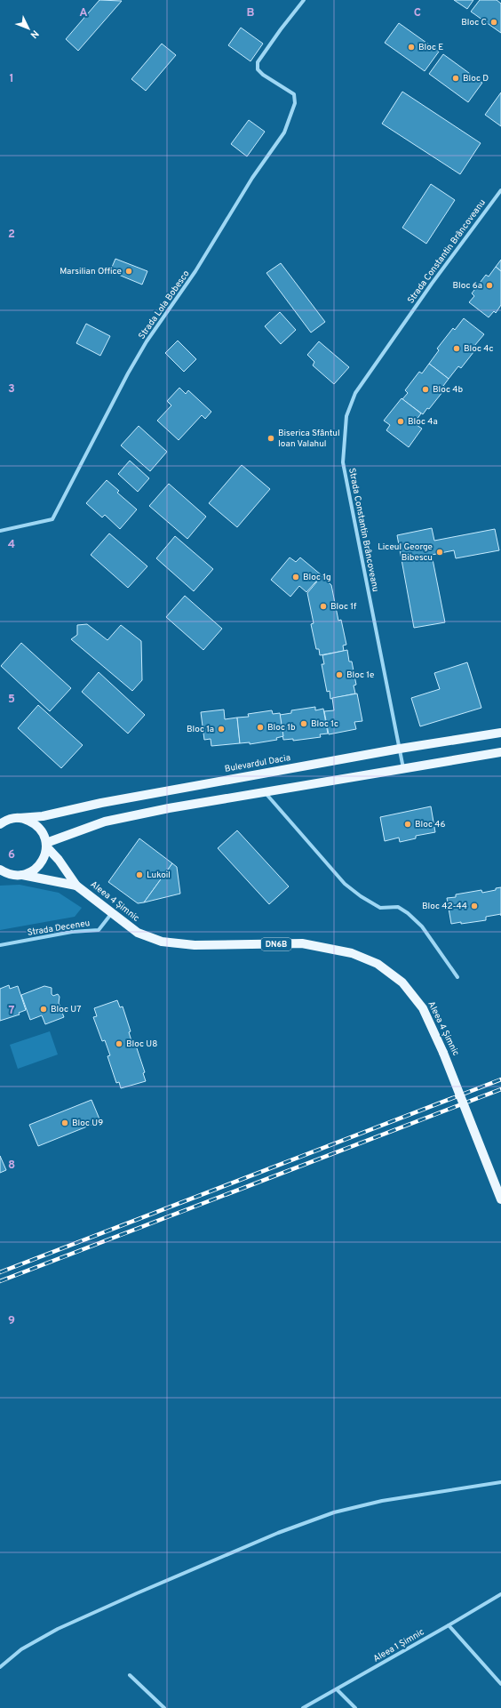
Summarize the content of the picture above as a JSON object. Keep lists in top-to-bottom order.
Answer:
{
  "streets": {
    "main road": ["Bulevardul Dacia", "Aleea 4 Șimnic", "DN6B"],
    "street": [
      "Strada Constantin Brâncoveanu",
      "Strada Lola Bobesco",
      "Strada Deceneu",
      "Aleea 1 Șimnic"
    ]
  },
  "crossings": [
    ["Strada Constantin Brâncoveanu", "Bulevardul Dacia"],
    ["Aleea 4 Șimnic", "Strada Deceneu"]
  ],
  "places": [
    "Bloc C",
    "Bloc E",
    "Bloc D",
    "Marsilian Office",
    "Bloc 6a",
    "Bloc 4c",
    "Bloc 4b",
    "Bloc 4a",
    "Biserica Sfântul Ioan Valahul",
    "Liceul George Bibescu",
    "Bloc 1g",
    "Bloc 1f",
    "Bloc 1e",
    "Bloc 1c",
    "Bloc 1b",
    "Bloc 1a",
    "Bloc 46",
    "Lukoil",
    "Bloc 42-44",
    "Bloc U7",
    "Bloc U8",
    "Bloc U9"
  ],
  "north": "bottom right",
  "grid": {
    "columns": ["A", "B", "C"],
    "rows": [
      "1",
      "2",
      "3",
      "4",
      "5",
      "6",
      "7",
      "8",
      "9"
    ]
  }
}
